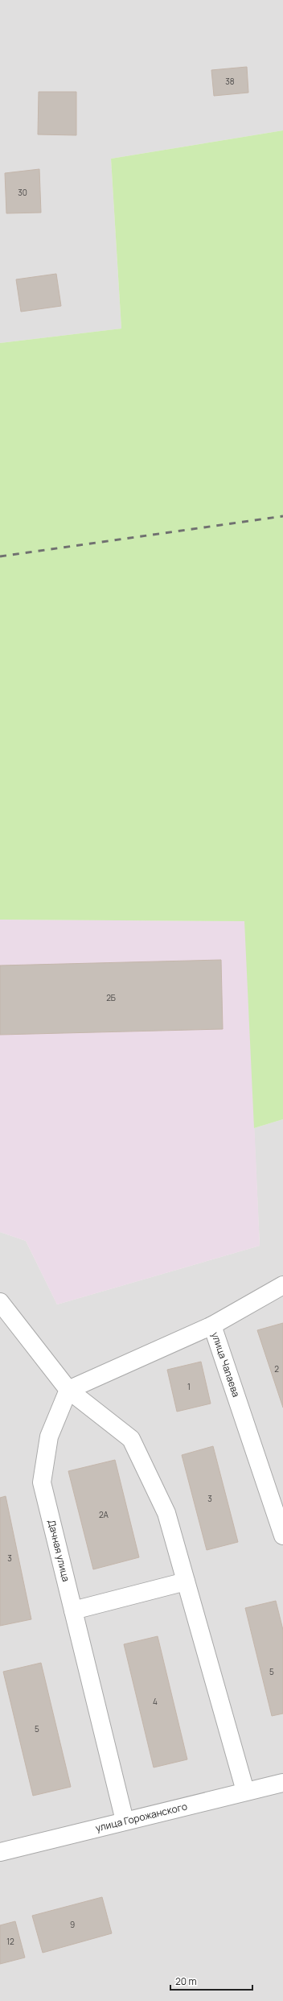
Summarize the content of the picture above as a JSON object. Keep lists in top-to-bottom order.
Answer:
{
  "streets": {
    "street": ["улица Чапаева", "Дачная улица", "улица Горожанского"]
  },
  "crossings": [
    ["улица Чапаева", "Дачная улица"],
    ["Дачная улица", "улица Горожанского"]
  ],
  "house_numbers": [
    "38",
    "30",
    "2Б",
    "2",
    "1",
    "3",
    "2А",
    "3",
    "5",
    "4",
    "5",
    "9",
    "12"
  ],
  "scale_bar": "20 m"
}
